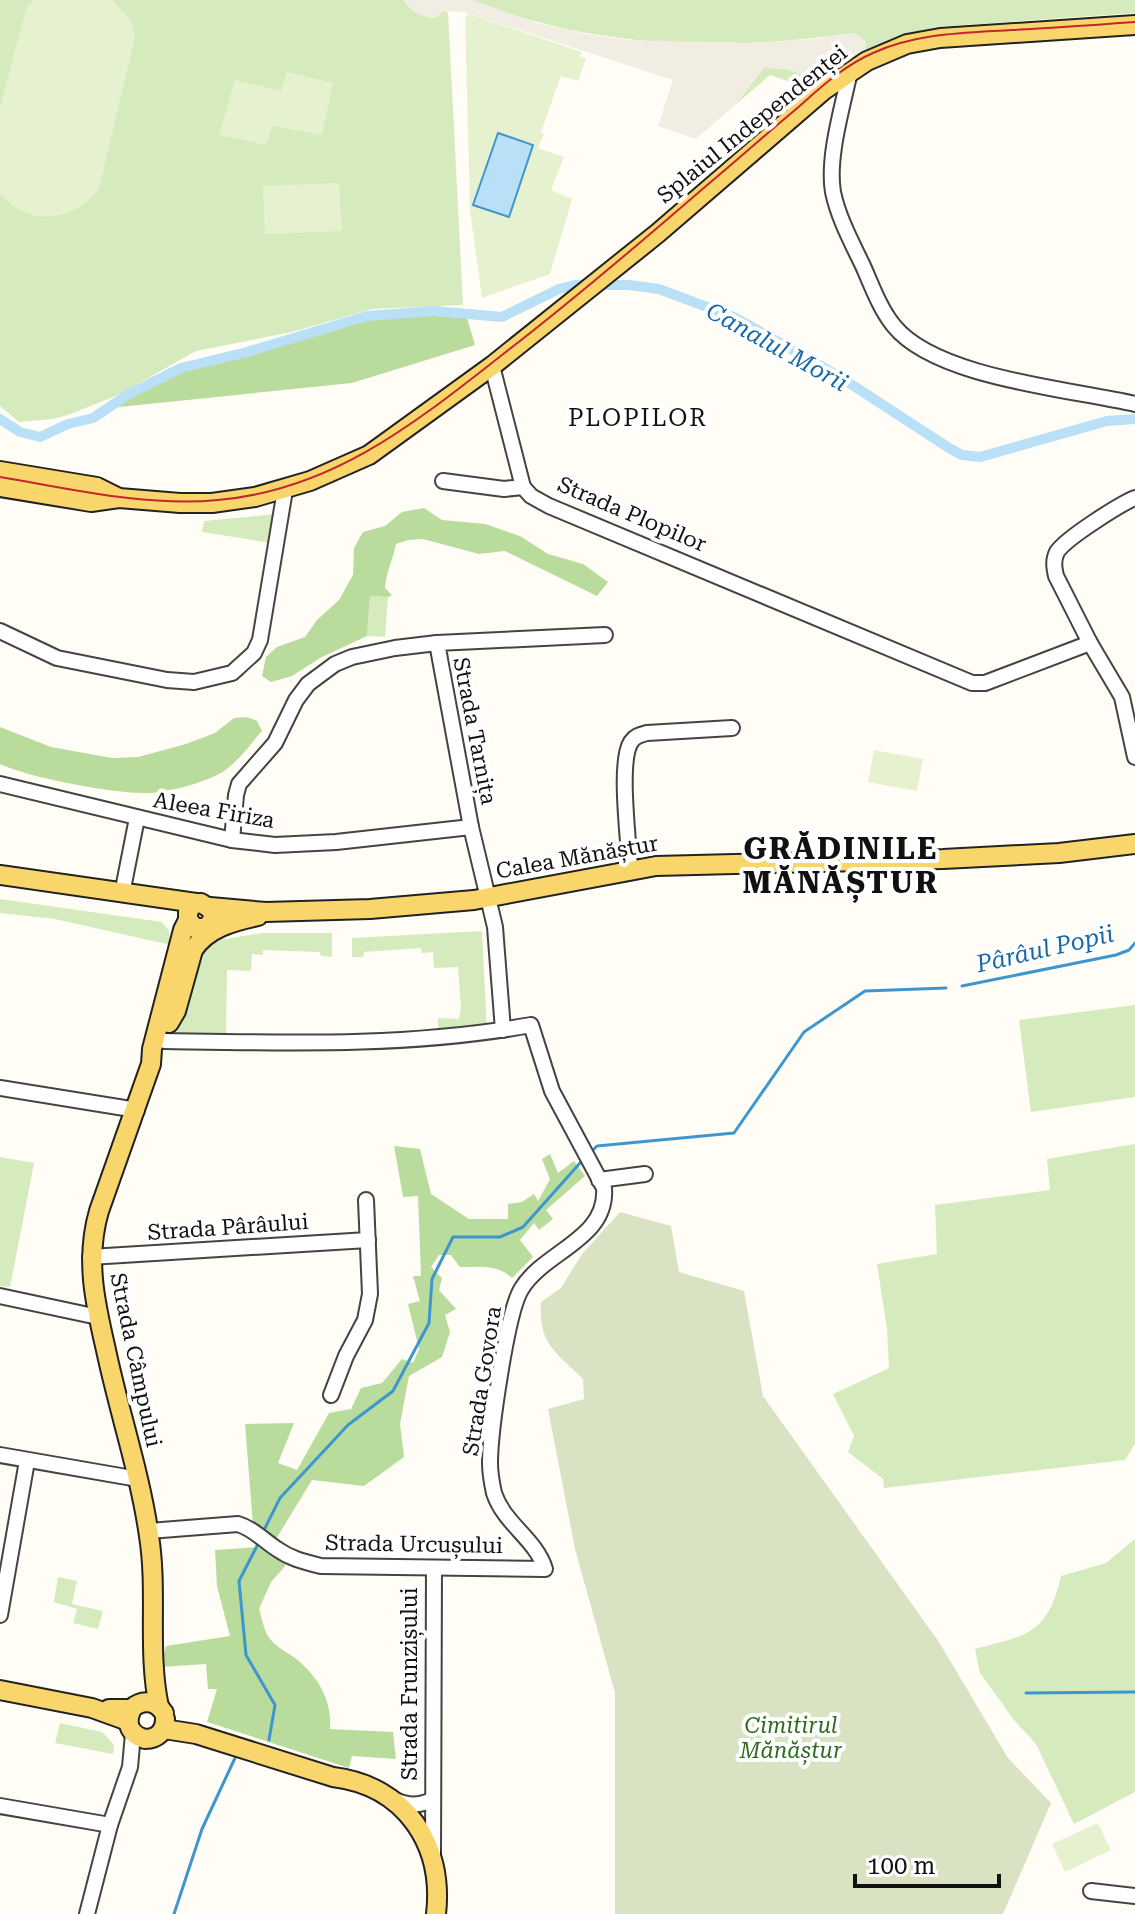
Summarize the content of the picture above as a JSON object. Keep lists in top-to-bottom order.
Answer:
{
  "streets": {
    "main road": [
      "Splaiul Independenței",
      "Calea Mănăștur",
      "Strada Câmpului",
      "Strada Frunzișului"
    ],
    "street": [
      "Strada Plopilor",
      "Strada Tarnița",
      "Aleea Firiza",
      "Strada Pârâului",
      "Strada Govora",
      "Strada Urcușului"
    ]
  },
  "crossings": [
    ["Splaiul Independenței", "Strada Plopilor"],
    ["Strada Tarnița", "Aleea Firiza"],
    ["Strada Tarnița", "Calea Mănăștur"],
    ["Calea Mănăștur", "Strada Câmpului"],
    ["Strada Pârâului", "Strada Câmpului"],
    ["Strada Câmpului", "Strada Govora"],
    ["Strada Câmpului", "Strada Urcușului"],
    ["Strada Câmpului", "Strada Frunzișului"],
    ["Strada Govora", "Strada Urcușului"],
    ["Strada Urcușului", "Strada Frunzișului"]
  ],
  "districts": ["PLOPILOR", "GRĂDINILE MĂNĂȘTUR"],
  "water": ["Canalul Morii", "Pârâul Popii"],
  "parks": ["Cimitirul Mănăștur"],
  "scale_bar": "100 m"
}
